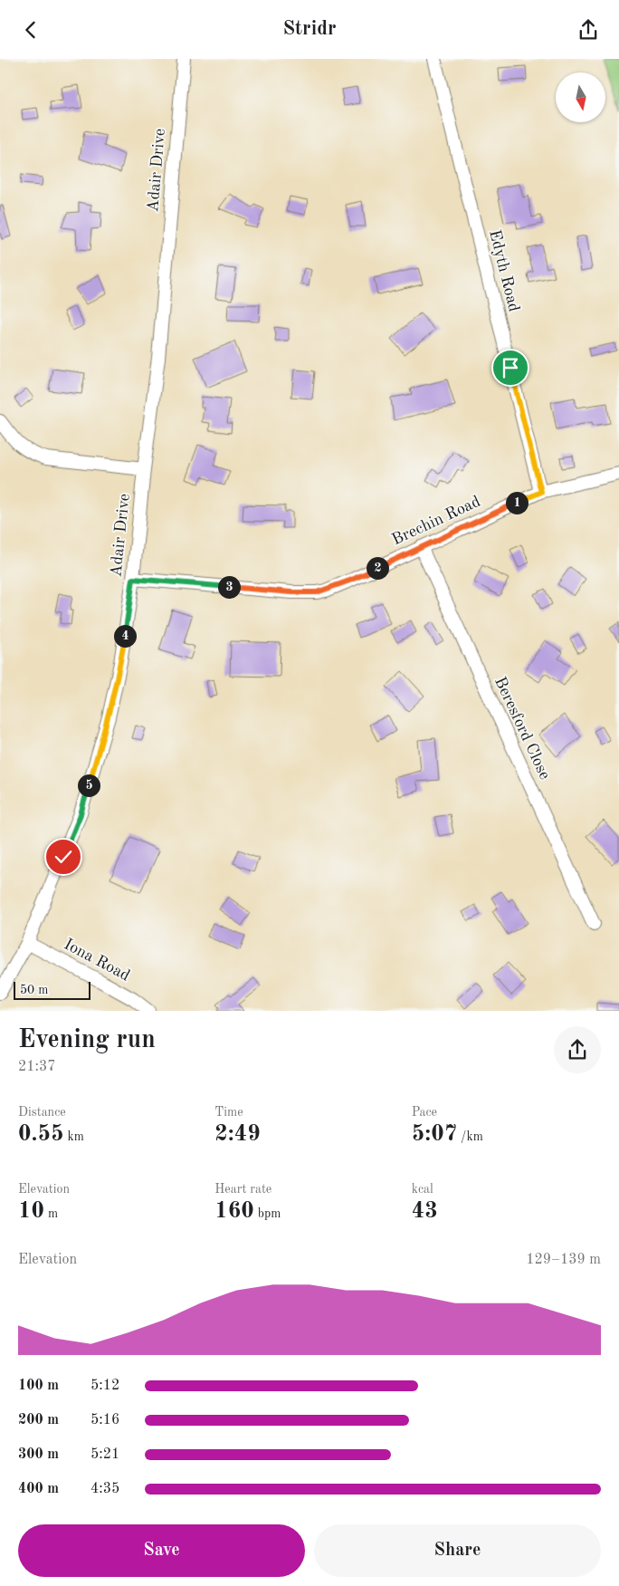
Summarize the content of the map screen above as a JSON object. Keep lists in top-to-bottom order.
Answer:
{
  "streets": {
    "street": [
      "Adair Drive",
      "Edyth Road",
      "Brechin Road",
      "Beresford Close",
      "Iona Road"
    ]
  },
  "crossings": [
    ["Adair Drive", "Brechin Road"],
    ["Adair Drive", "Iona Road"],
    ["Edyth Road", "Brechin Road"],
    ["Brechin Road", "Beresford Close"]
  ],
  "scale_bar": "50 m",
  "north": "bottom",
  "page": {
    "header": "Stridr",
    "pins": [
      "1",
      "2",
      "3",
      "4",
      "5"
    ],
    "scale": "50 m",
    "heading": ["Evening run", "21:37"],
    "stats": [
      ["Distance", "0.55 km"],
      ["Time", "2:49"],
      ["Pace", "5:07 /km"],
      ["Elevation", "10 m"],
      ["Heart rate", "160 bpm"],
      ["kcal", "43"]
    ],
    "chart": ["Elevation", "129–139 m"],
    "list": [
      {
        "name": "100 m",
        "note": "5:12"
      },
      {
        "name": "200 m",
        "note": "5:16"
      },
      {
        "name": "300 m",
        "note": "5:21"
      },
      {
        "name": "400 m",
        "note": "4:35"
      }
    ],
    "buttons": ["Save", "Share"]
  }
}
